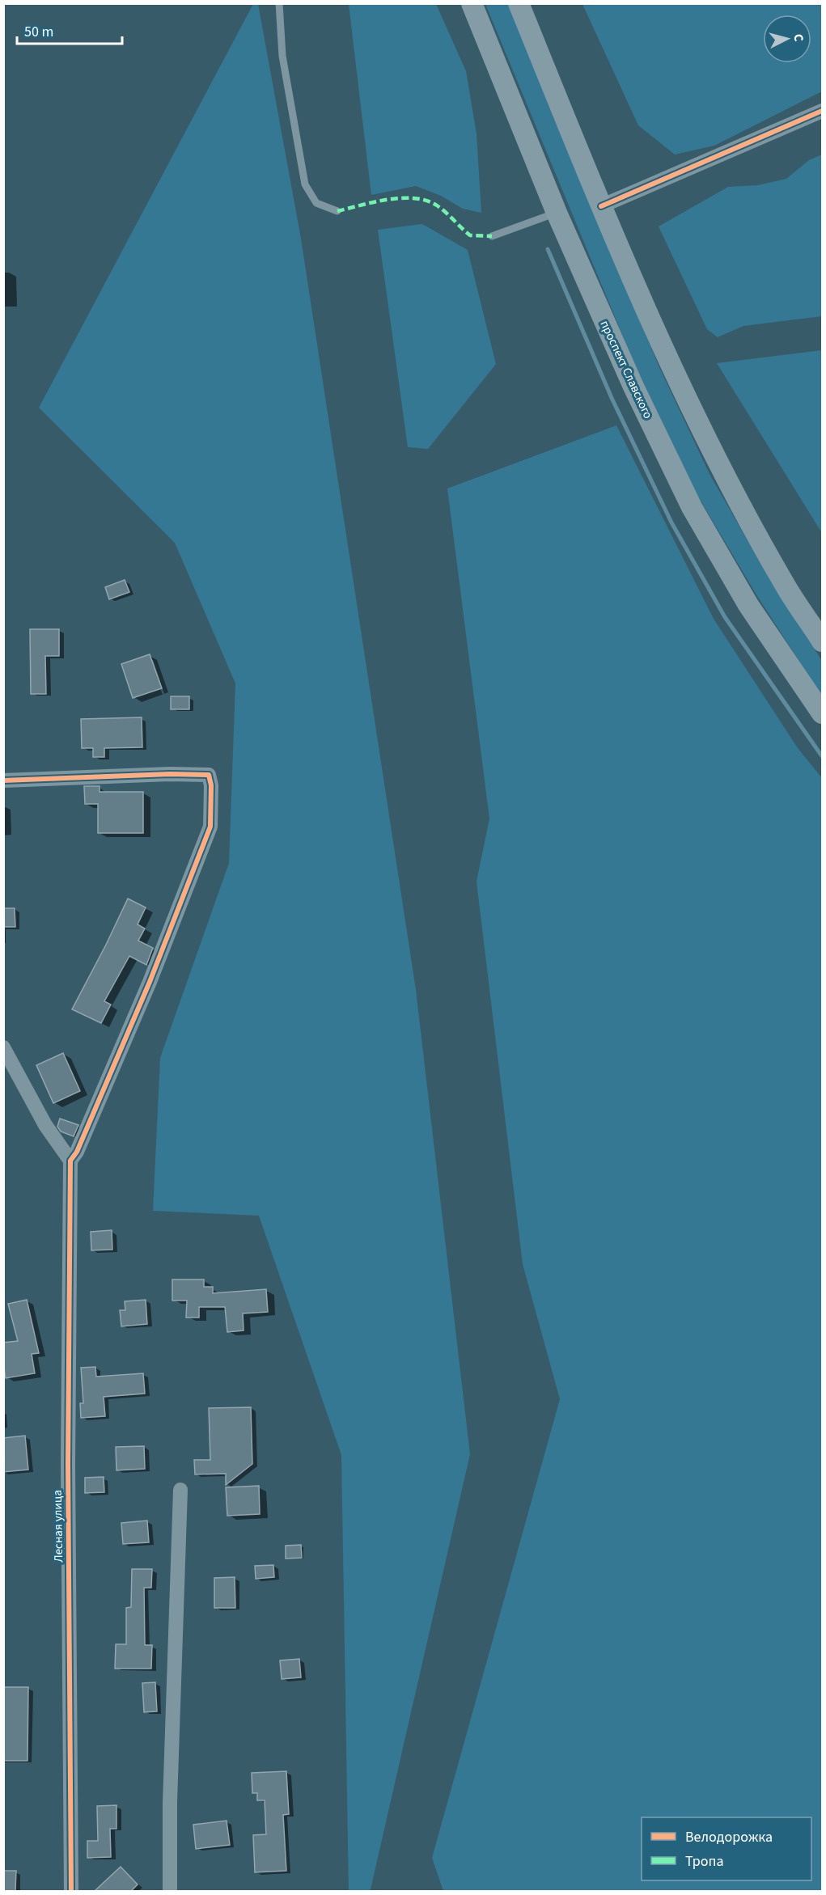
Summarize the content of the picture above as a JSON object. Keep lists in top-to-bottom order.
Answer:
{
  "streets": {
    "main road": ["проспект Славского"],
    "street": ["Лесная улица"]
  },
  "legend": ["Велодорожка", "Тропа"],
  "scale_bar": "50 m",
  "north": "right"
}
